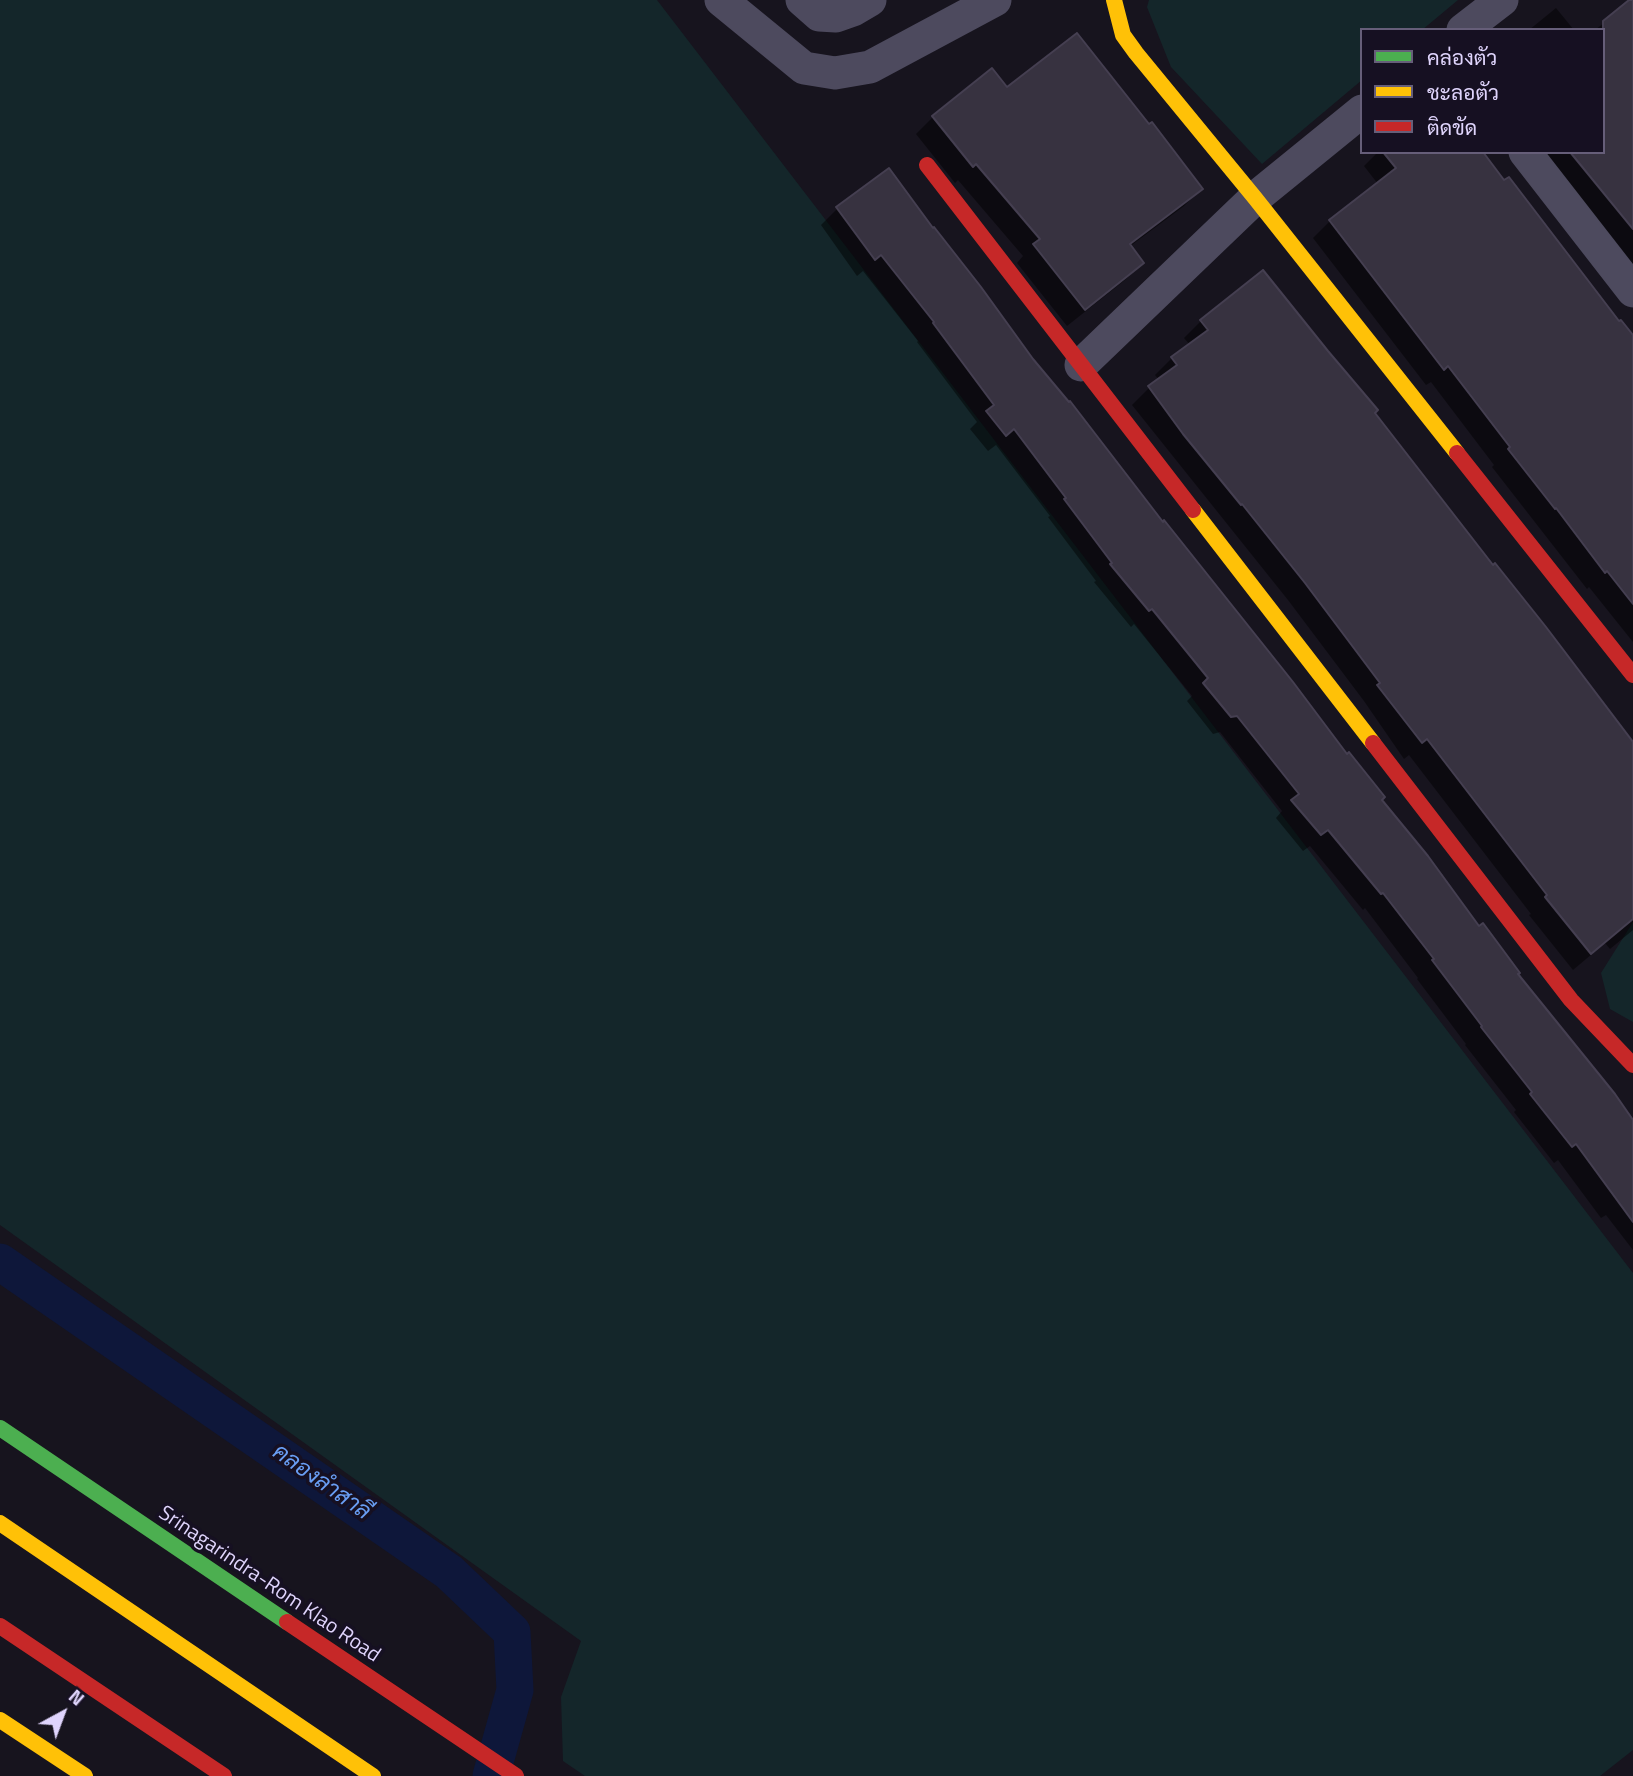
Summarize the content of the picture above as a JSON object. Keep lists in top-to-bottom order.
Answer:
{
  "streets": {
    "street": ["Srinagarindra-Rom Klao Road"]
  },
  "water": ["คลองลำสาลี"],
  "legend": ["คล่องตัว", "ชะลอตัว", "ติดขัด"],
  "north": "top right"
}
